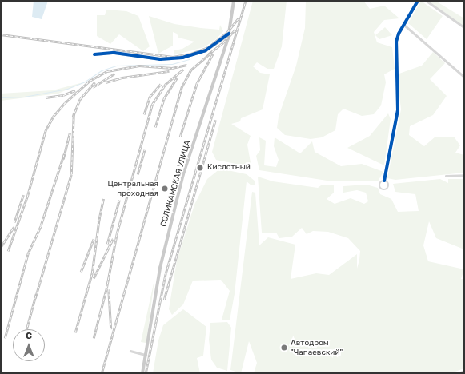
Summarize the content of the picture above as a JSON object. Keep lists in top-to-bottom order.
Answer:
{
  "streets": {
    "main road": ["СОЛИКАМСКАЯ УЛИЦА"]
  },
  "places": ["Кислотный", "Центральная проходная", "Автодром \"Чапаевский\""],
  "north": "top"
}
